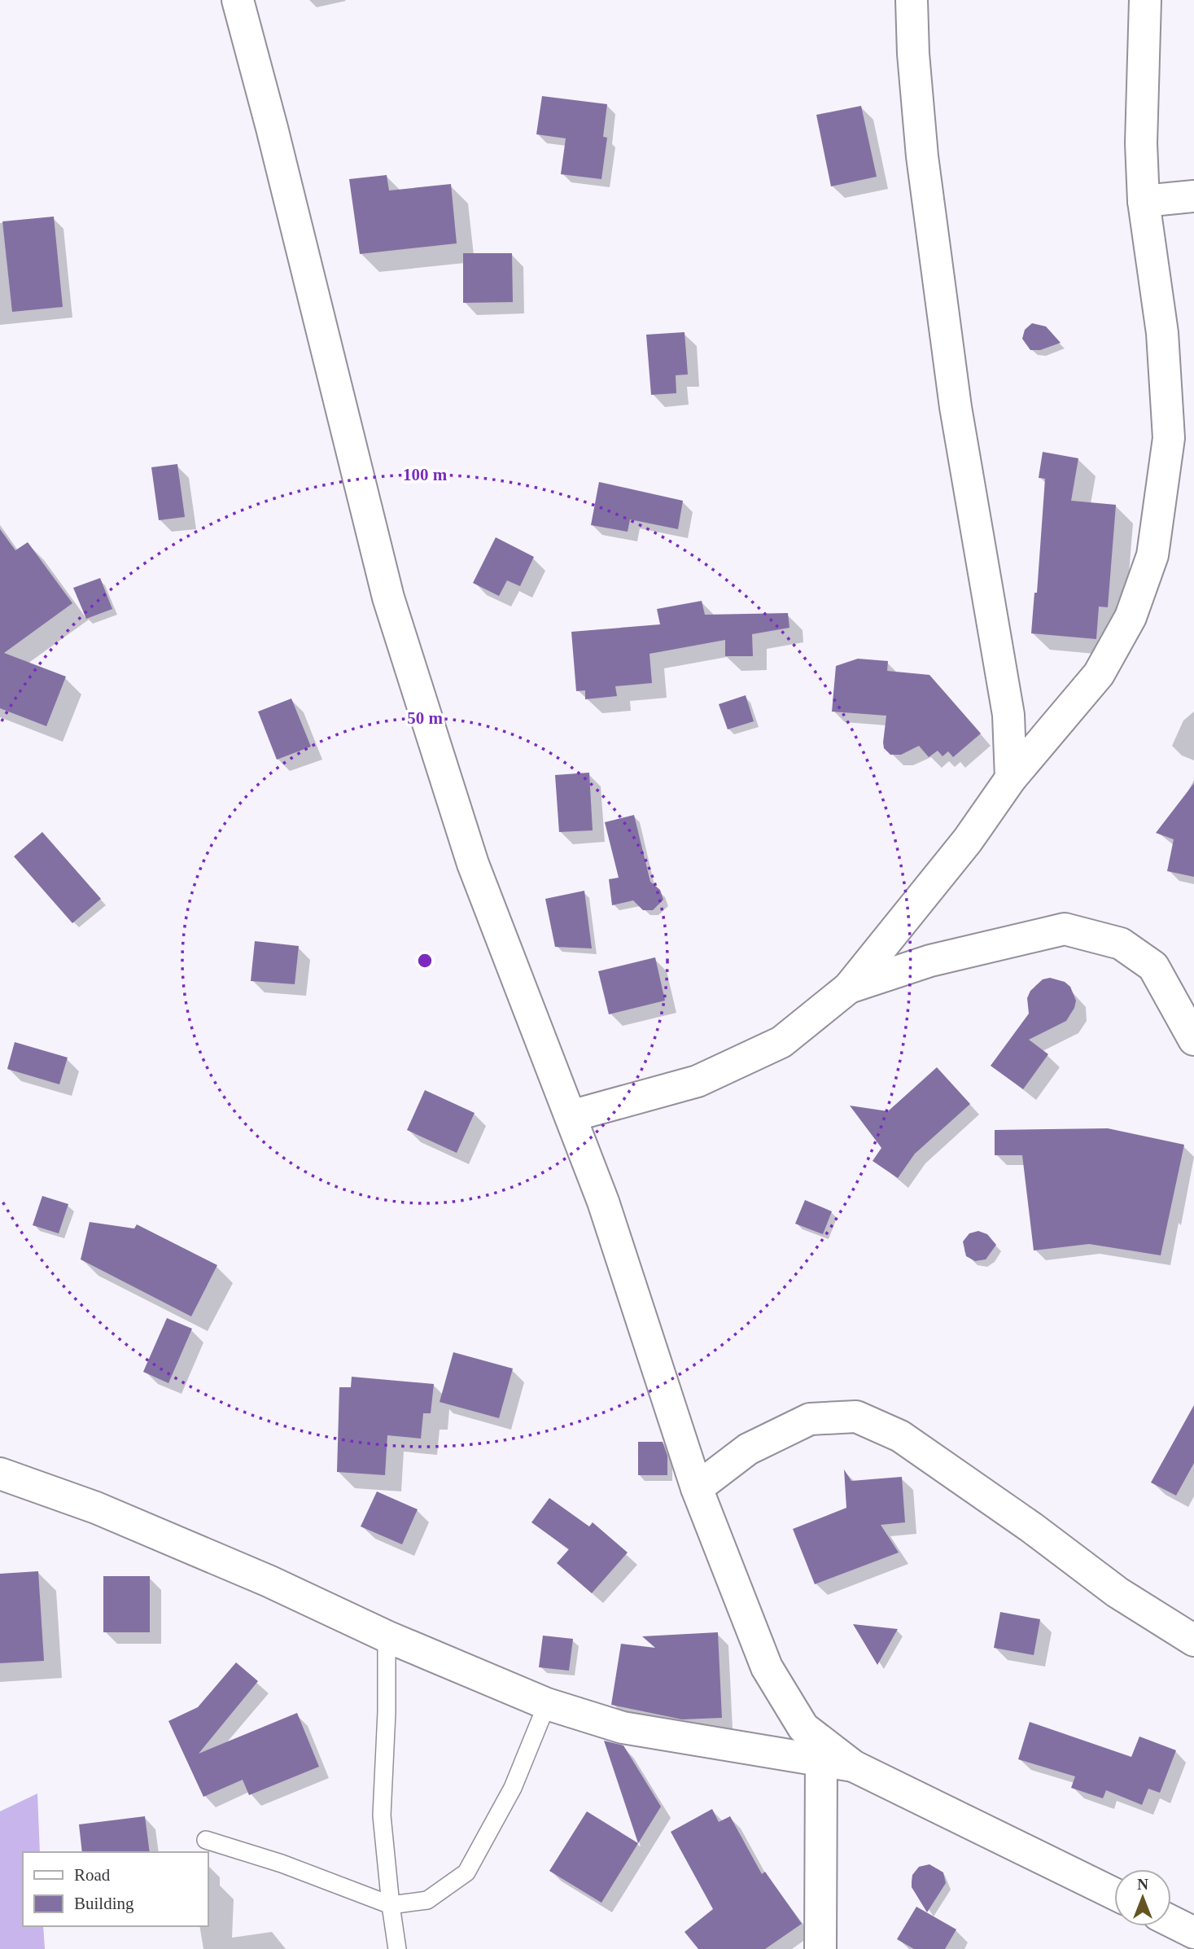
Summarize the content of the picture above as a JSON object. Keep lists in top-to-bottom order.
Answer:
{
  "legend": ["Road", "Building"],
  "north": "top",
  "rings": ["100 m", "50 m"]
}
